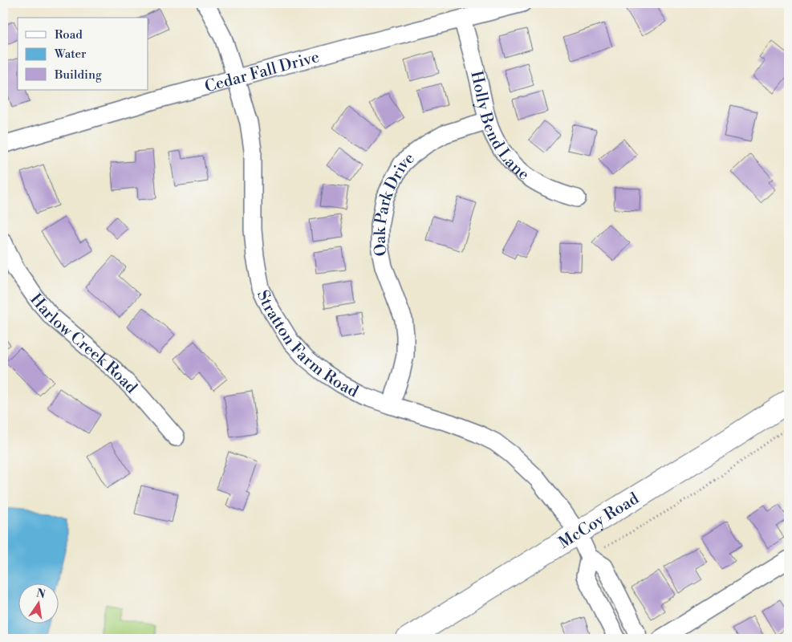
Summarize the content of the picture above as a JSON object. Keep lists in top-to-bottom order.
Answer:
{
  "streets": {
    "main road": ["McCoy Road"],
    "street": [
      "Cedar Fall Drive",
      "Holly Bend Lane",
      "Oak Park Drive",
      "Stratton Farm Road",
      "Harlow Creek Road"
    ]
  },
  "crossings": [
    ["Cedar Fall Drive", "Holly Bend Lane"],
    ["Cedar Fall Drive", "Stratton Farm Road"],
    ["Holly Bend Lane", "Oak Park Drive"],
    ["Oak Park Drive", "Stratton Farm Road"],
    ["Stratton Farm Road", "McCoy Road"]
  ],
  "legend": ["Road", "Water", "Building"],
  "north": "top"
}
